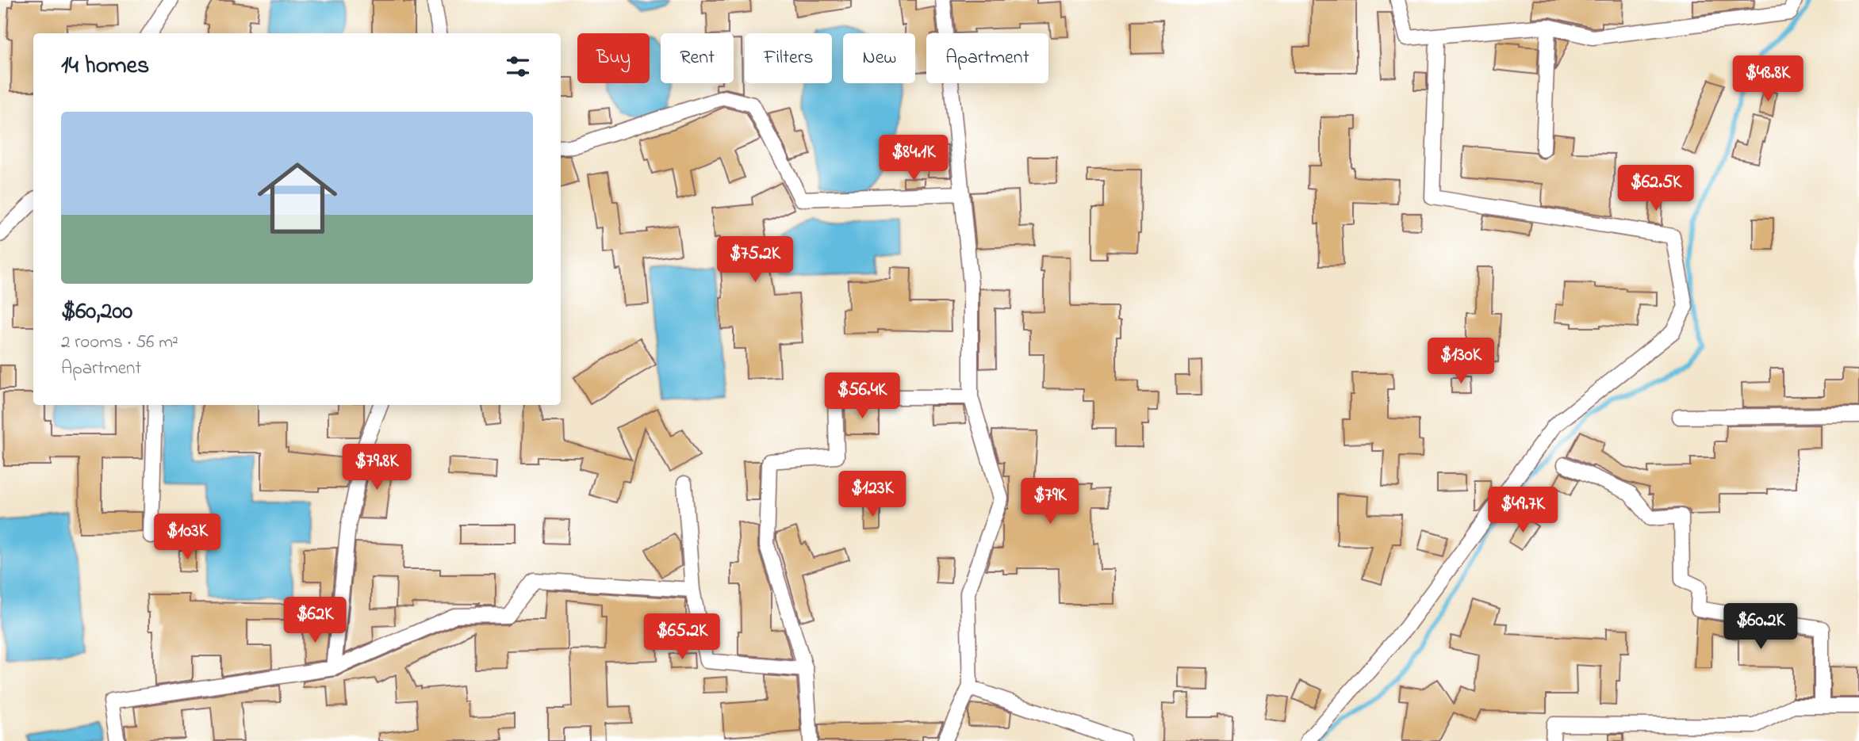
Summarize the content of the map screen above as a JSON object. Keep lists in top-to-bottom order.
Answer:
{
  "page": {
    "chip": [
      "Buy",
      "Rent",
      "Filters",
      "New",
      "Apartment"
    ],
    "heading": "14 homes",
    "price": [
      "$48.8K",
      "$84.1K",
      "$62.5K",
      "$75.2K",
      "$130K",
      "$56.4K",
      "$79.8K",
      "$123K",
      "$79K",
      "$49.7K",
      "$103K",
      "$62K",
      "$60.2K",
      "$65.2K"
    ],
    "list": [
      {
        "name": "$60,200",
        "note": "2 rooms · 56 m² · Apartment"
      }
    ]
  }
}
